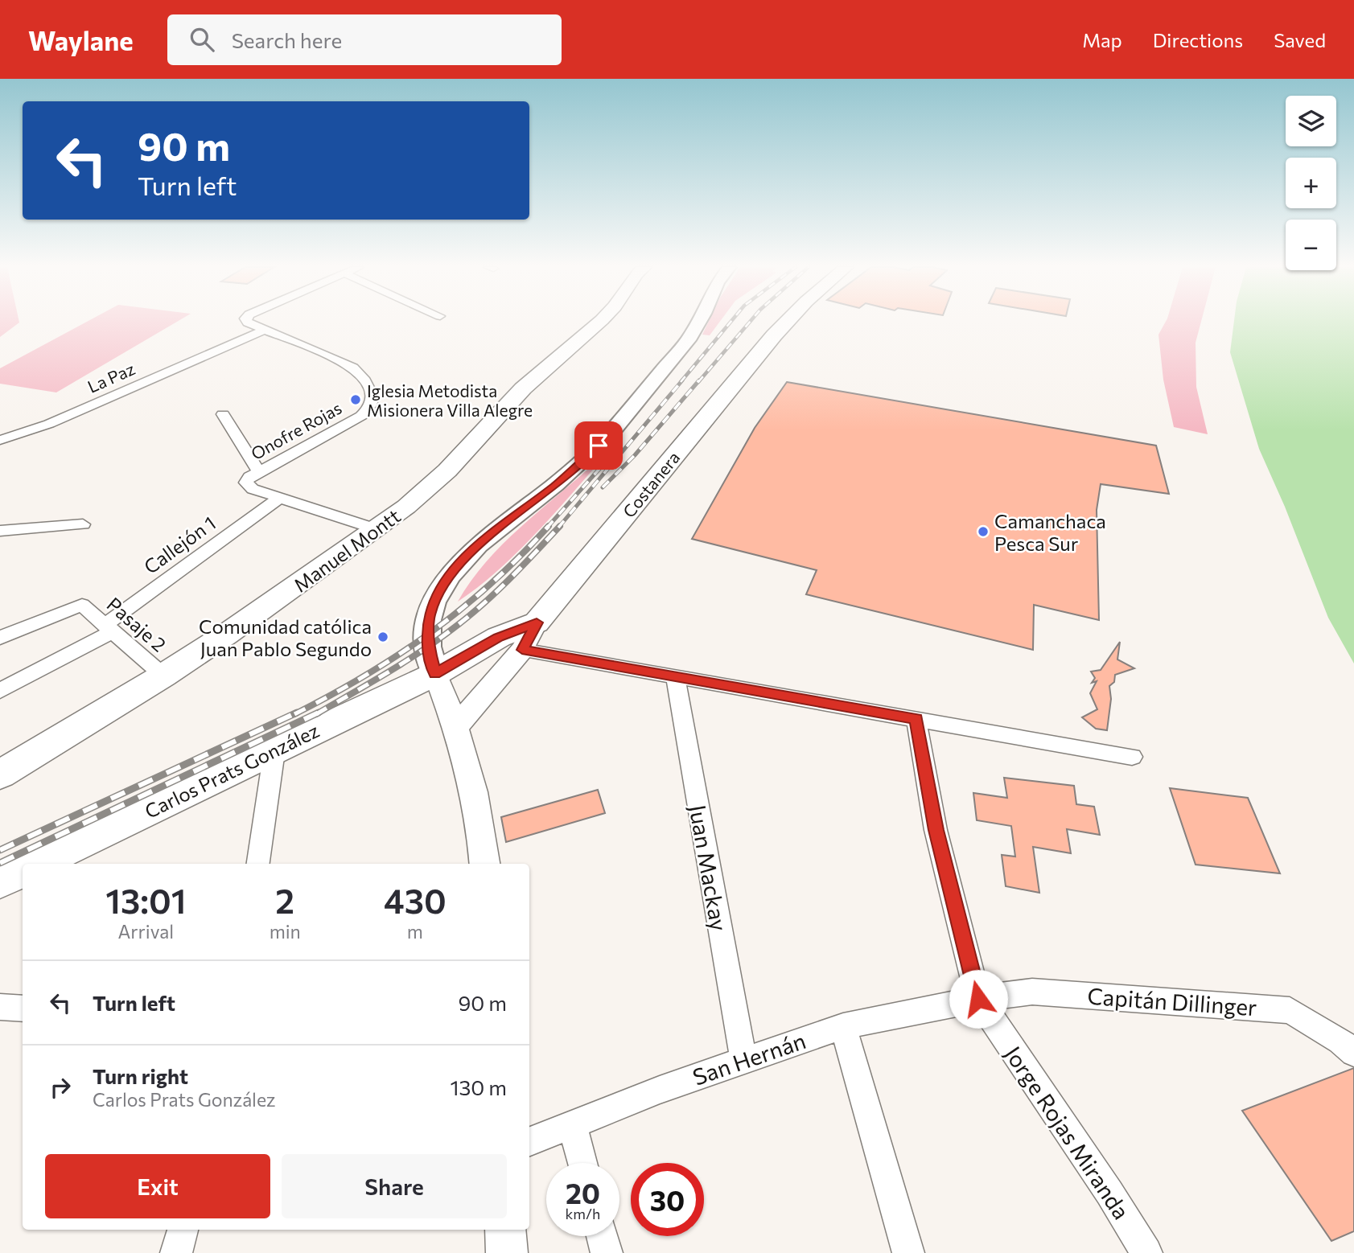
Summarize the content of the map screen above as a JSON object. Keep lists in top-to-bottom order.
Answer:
{
  "streets": {
    "main road": ["Costanera", "Manuel Montt", "Carlos Prats González"],
    "street": [
      "La Paz",
      "Onofre Rojas",
      "Callejón 1",
      "Pasaje 2",
      "Juan Mackay",
      "Capitán Dillinger",
      "San Hernán",
      "Jorge Rojas Miranda"
    ]
  },
  "crossings": [
    ["La Paz", "Onofre Rojas"],
    ["Onofre Rojas", "Callejón 1"],
    ["Onofre Rojas", "Manuel Montt"],
    ["Costanera", "Carlos Prats González"],
    ["Callejón 1", "Pasaje 2"],
    ["Manuel Montt", "Pasaje 2"],
    ["Juan Mackay", "San Hernán"],
    ["Capitán Dillinger", "San Hernán"],
    ["Capitán Dillinger", "Jorge Rojas Miranda"],
    ["San Hernán", "Jorge Rojas Miranda"]
  ],
  "places": ["Iglesia Metodista Misionera Villa Alegre", "Camanchaca Pesca Sur", "Comunidad católica Juan Pablo Segundo"],
  "page": {
    "header": "Waylane",
    "search": "Search here",
    "nav": ["Map", "Directions", "Saved"],
    "map_buttons": ["+", "−"],
    "turn": ["90 m", "Turn left"],
    "eta": [
      "13:01",
      "Arrival",
      "2",
      "min",
      "430",
      "m"
    ],
    "list": [
      {
        "name": "Turn left",
        "value": "90 m"
      },
      {
        "name": "Turn right",
        "note": "Carlos Prats González",
        "value": "130 m"
      }
    ],
    "buttons": ["Exit", "Share"],
    "speed": "20 km/h",
    "limit": "30"
  }
}
